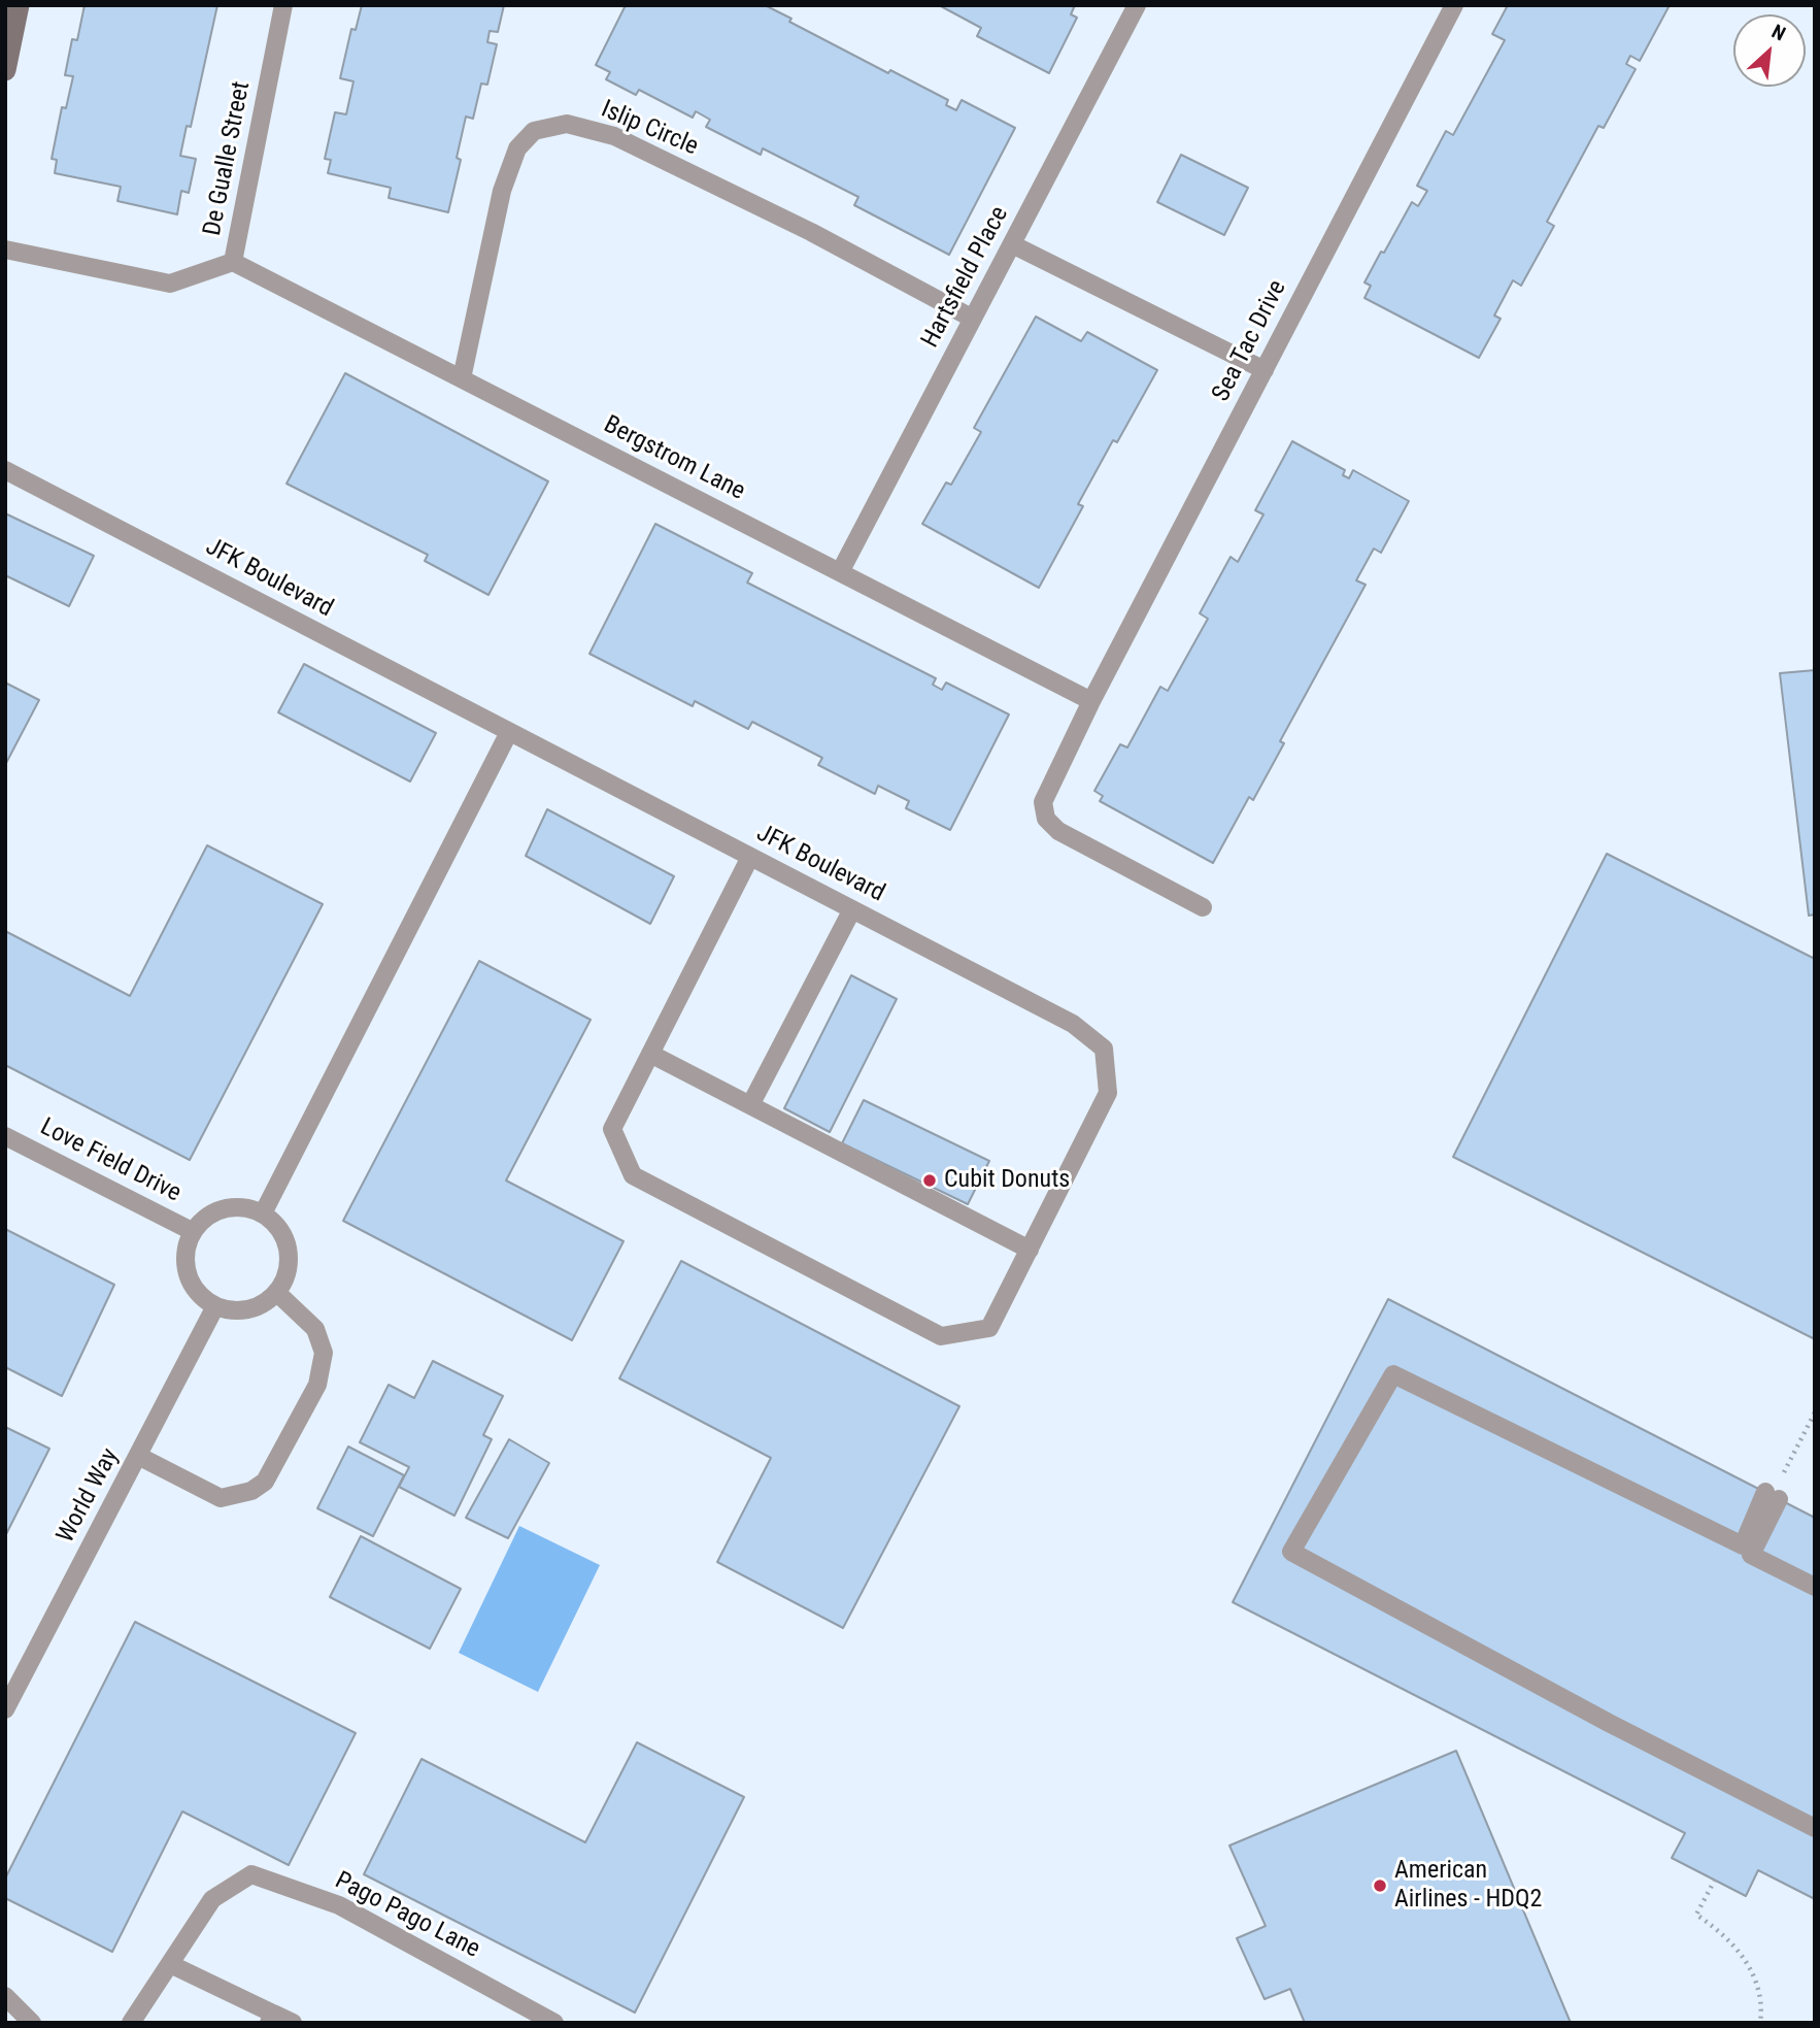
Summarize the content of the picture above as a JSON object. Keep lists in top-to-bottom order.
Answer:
{
  "streets": {
    "lane": [
      "Islip Circle",
      "De Gualle Street",
      "Hartsfield Place",
      "Sea Tac Drive",
      "Bergstrom Lane",
      "JFK Boulevard",
      "Love Field Drive",
      "World Way",
      "Pago Pago Lane"
    ]
  },
  "crossings": [
    ["Islip Circle", "Hartsfield Place"],
    ["Islip Circle", "Bergstrom Lane"],
    ["De Gualle Street", "Bergstrom Lane"],
    ["Hartsfield Place", "Bergstrom Lane"],
    ["Sea Tac Drive", "Bergstrom Lane"],
    ["Love Field Drive", "World Way"]
  ],
  "places": ["Cubit Donuts", "American Airlines - HDQ2"],
  "north": "top right"
}
